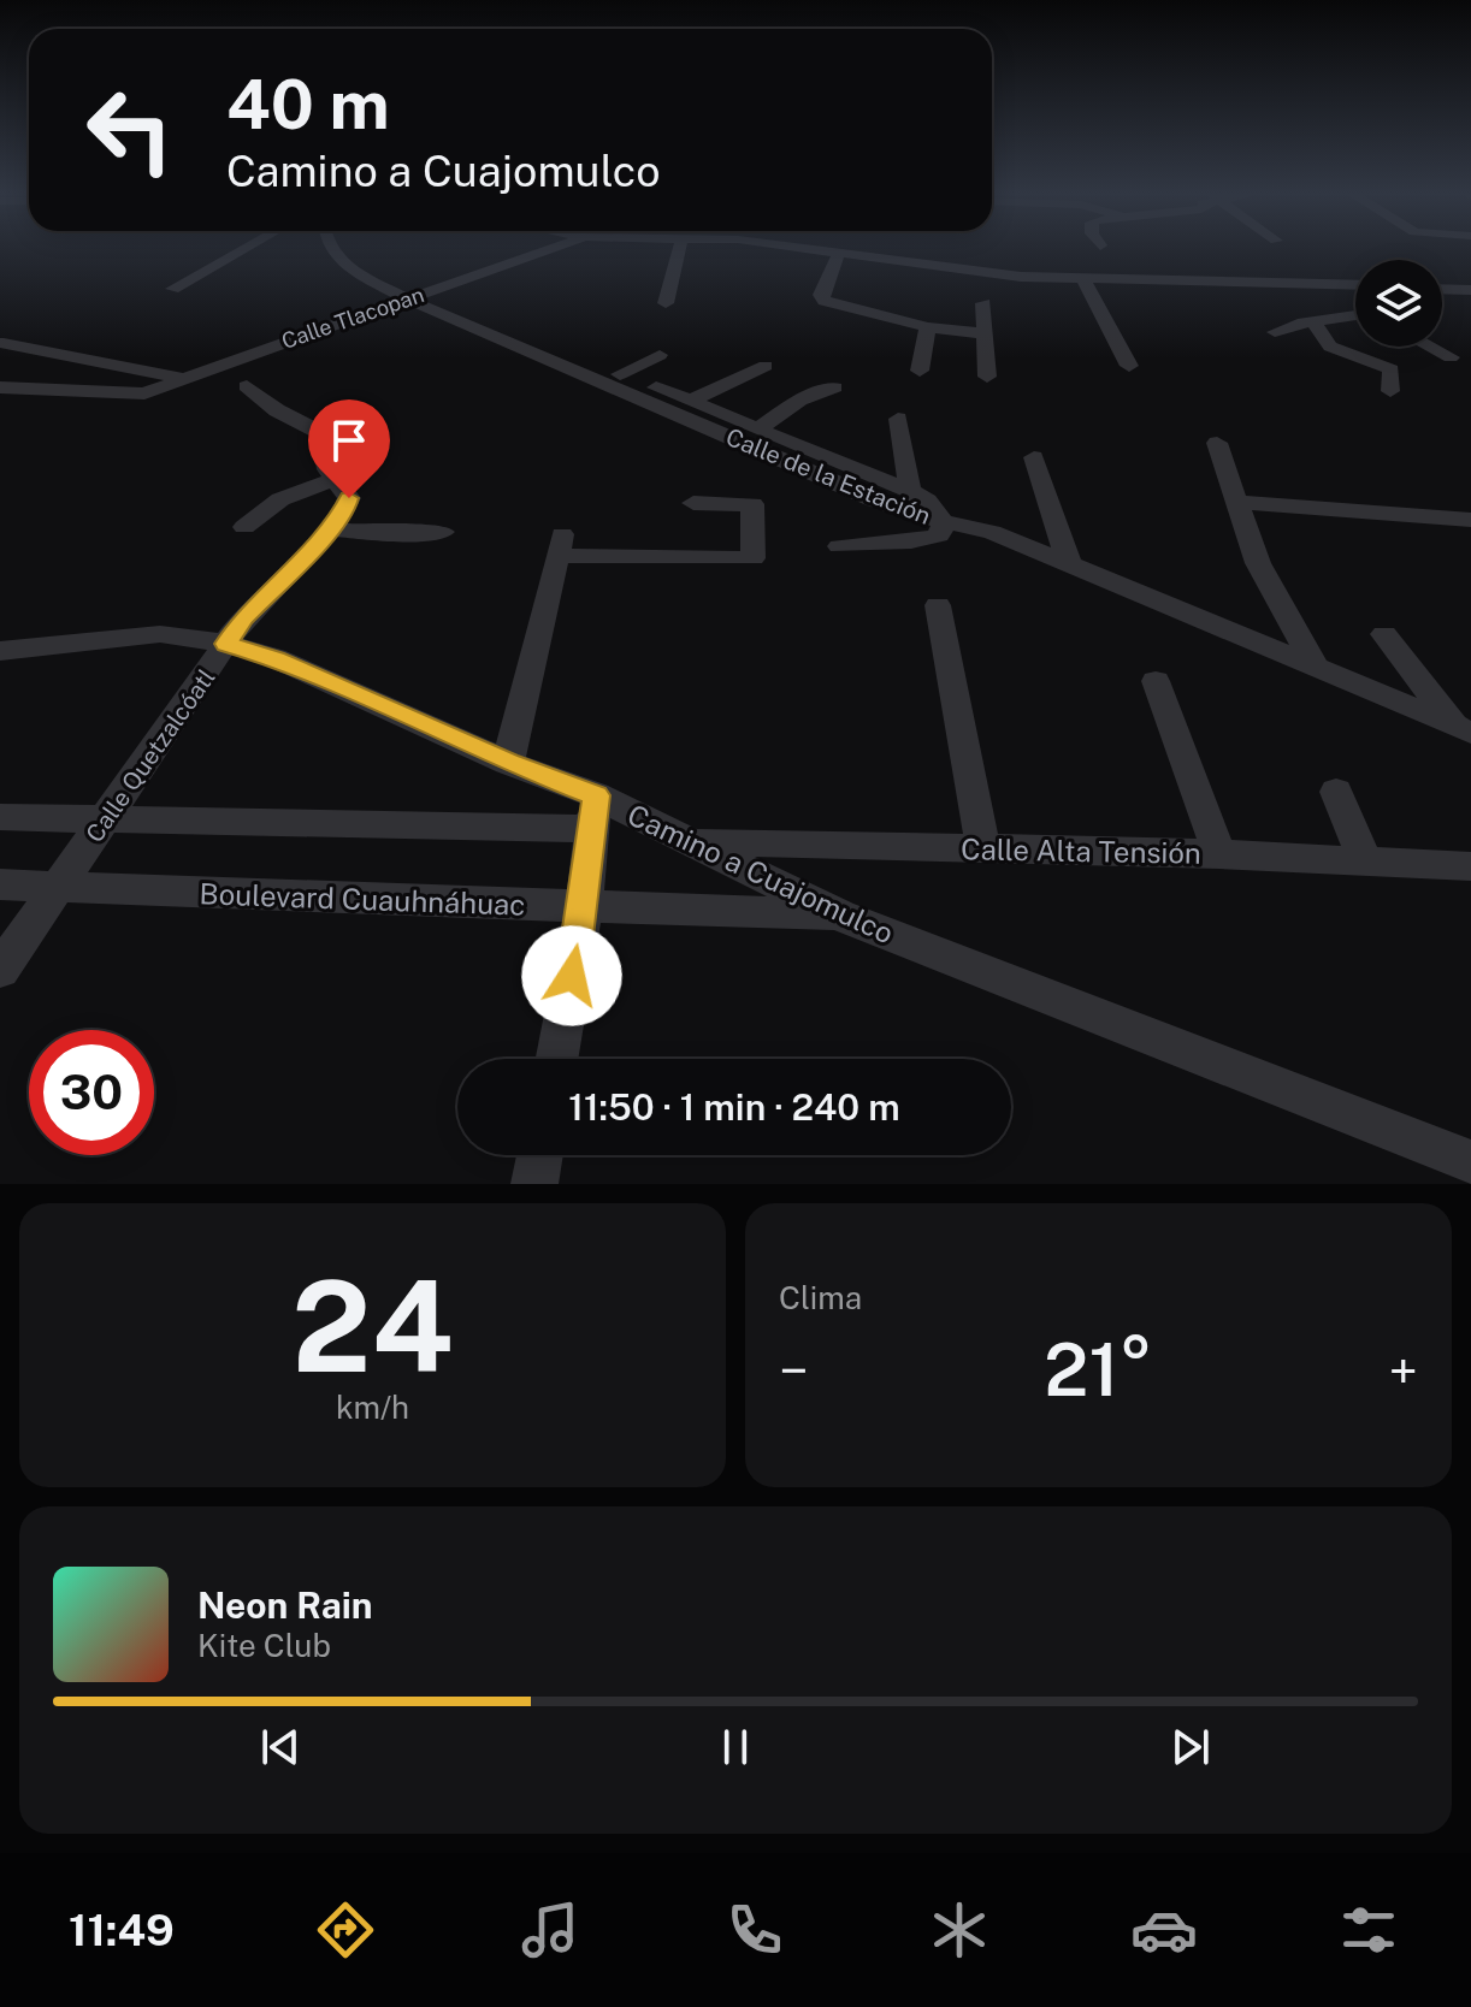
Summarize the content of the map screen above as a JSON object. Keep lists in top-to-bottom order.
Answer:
{
  "streets": {
    "street": [
      "Calle Tlacopan",
      "Calle de la Estación",
      "Calle Quetzalcóatl",
      "Calle Alta Tensión",
      "Camino a Cuajomulco",
      "Boulevard Cuauhnáhuac"
    ]
  },
  "crossings": [
    ["Calle Tlacopan", "Calle de la Estación"],
    ["Calle Quetzalcóatl", "Camino a Cuajomulco"],
    ["Calle Quetzalcóatl", "Boulevard Cuauhnáhuac"],
    ["Calle Alta Tensión", "Camino a Cuajomulco"],
    ["Camino a Cuajomulco", "Boulevard Cuauhnáhuac"]
  ],
  "page": {
    "turn": ["40 m", "Camino a Cuajomulco"],
    "limit": "30",
    "trip": "11:50 · 1 min · 240 m",
    "tile": [
      ["24", "km/h"],
      "Clima"
    ],
    "heat": ["−", "21°", "+"],
    "song": ["Neon Rain", "Kite Club"],
    "tabs": "11:49"
  }
}
